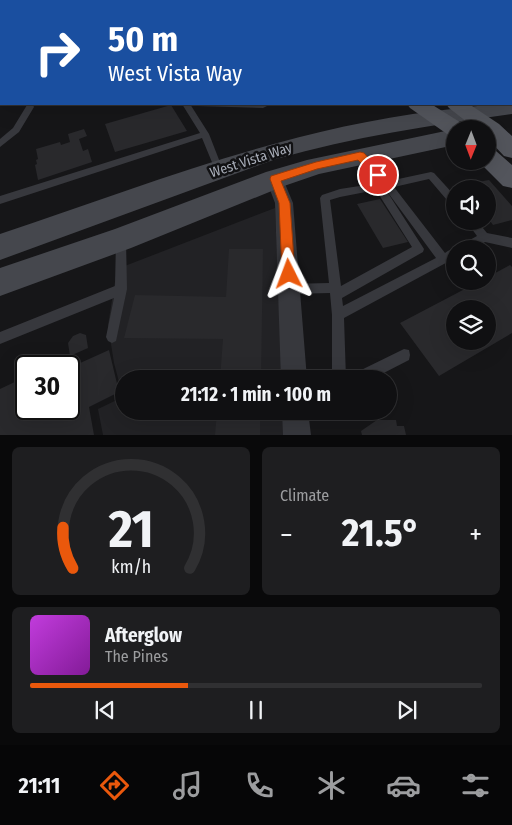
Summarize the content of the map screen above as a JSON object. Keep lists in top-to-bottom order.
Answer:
{
  "streets": {
    "main road": ["West Vista Way"]
  },
  "north": "bottom",
  "page": {
    "turn": ["50 m", "West Vista Way"],
    "limit": "30",
    "trip": "21:12 · 1 min · 100 m",
    "tile": "Climate",
    "heat": ["−", "21.5°", "+"],
    "song": ["Afterglow", "The Pines"],
    "tabs": "21:11",
    "gauge": ["21", "km/h"]
  }
}
